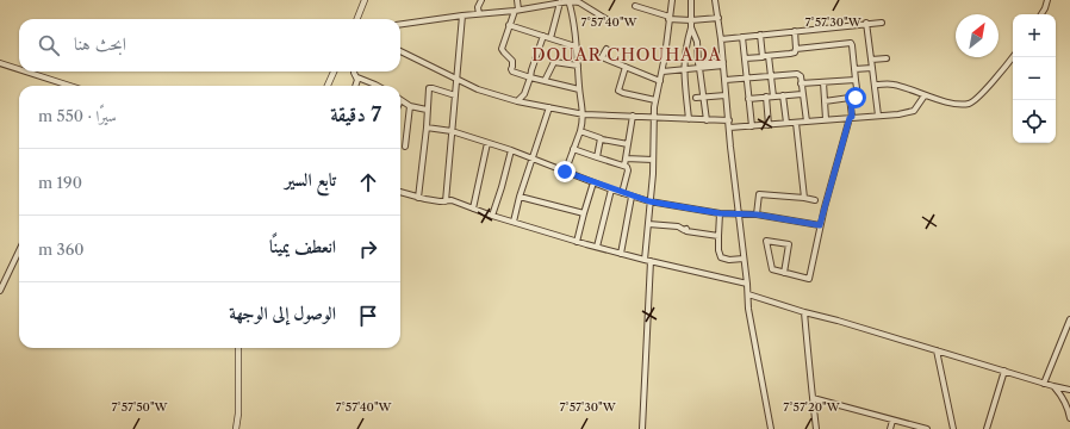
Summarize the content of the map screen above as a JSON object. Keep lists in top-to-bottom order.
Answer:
{
  "districts": ["DOUAR CHOUHADA"],
  "north": "top right",
  "page": {
    "map_buttons": ["+", "−"],
    "search": "ابحث هنا",
    "heading": ["7 دقيقة", "سيرًا · 550 m"],
    "list": [
      ["تابع السير", "190 m"],
      ["انعطف يمينًا", "360 m"],
      "الوصول إلى الوجهة"
    ]
  },
  "coordinates": [
    "7°57'40\"W",
    "7°57'30\"W",
    "7°57'50\"W",
    "7°57'20\"W"
  ]
}
